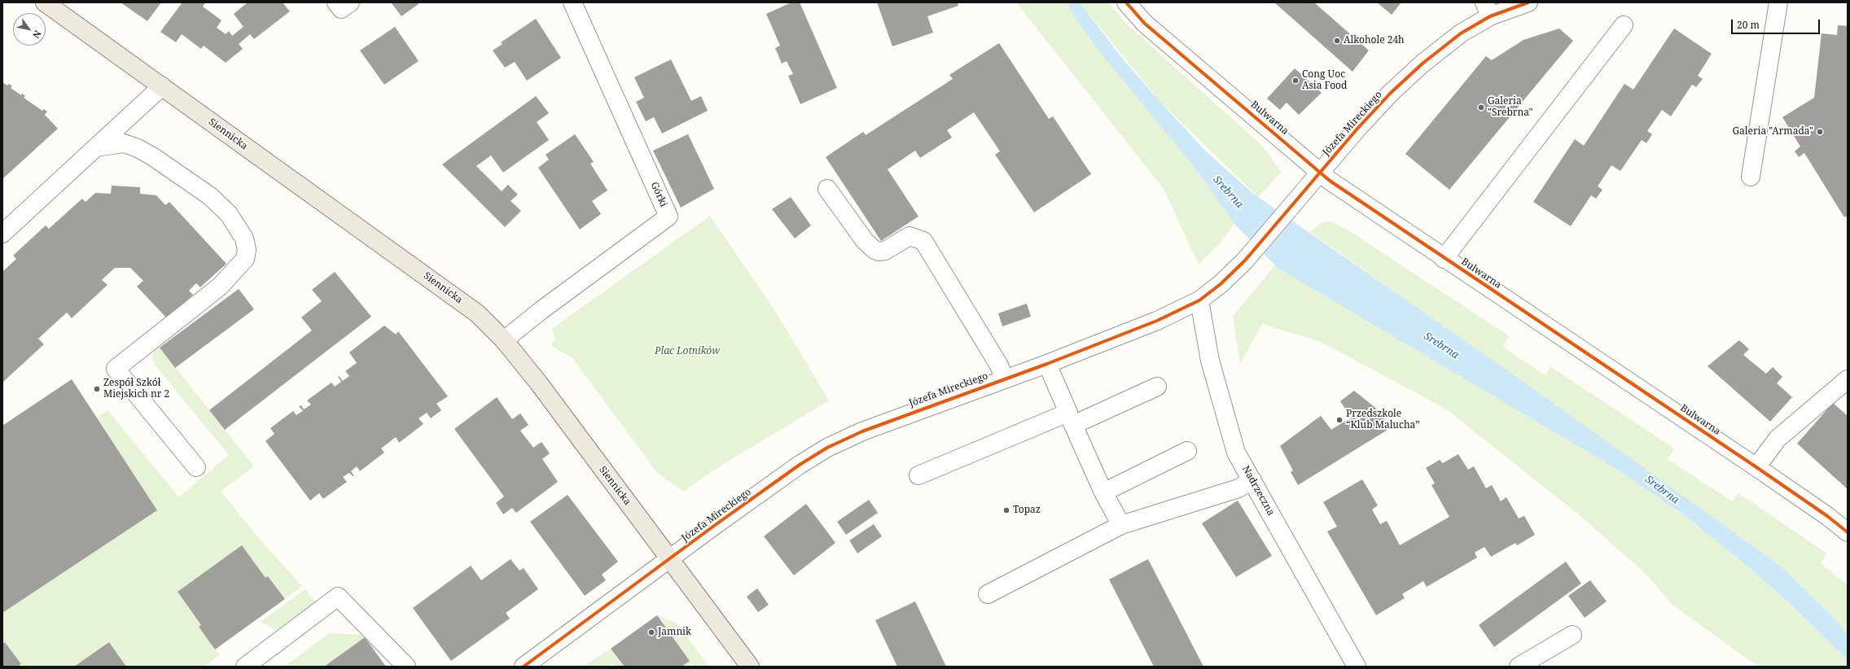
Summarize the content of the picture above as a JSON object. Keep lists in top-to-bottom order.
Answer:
{
  "streets": {
    "main road": ["Siennicka"],
    "street": [
      "Bulwarna",
      "Józefa Mireckiego",
      "Górki",
      "Nadrzeczna"
    ]
  },
  "crossings": [
    ["Bulwarna", "Józefa Mireckiego"],
    ["Józefa Mireckiego", "Siennicka"],
    ["Józefa Mireckiego", "Nadrzeczna"],
    ["Siennicka", "Górki"]
  ],
  "water": ["Srebrna"],
  "parks": ["Plac Lotników"],
  "places": [
    "Alkohole 24h",
    "Cong Uoc Asia Food",
    "Galeria \"Srebrna\"",
    "Galeria \"Armada\"",
    "Zespół Szkół Miejskich nr 2",
    "Przedszkole “Klub Malucha”",
    "Topaz",
    "Jamnik"
  ],
  "scale_bar": "20 m",
  "north": "bottom right"
}
